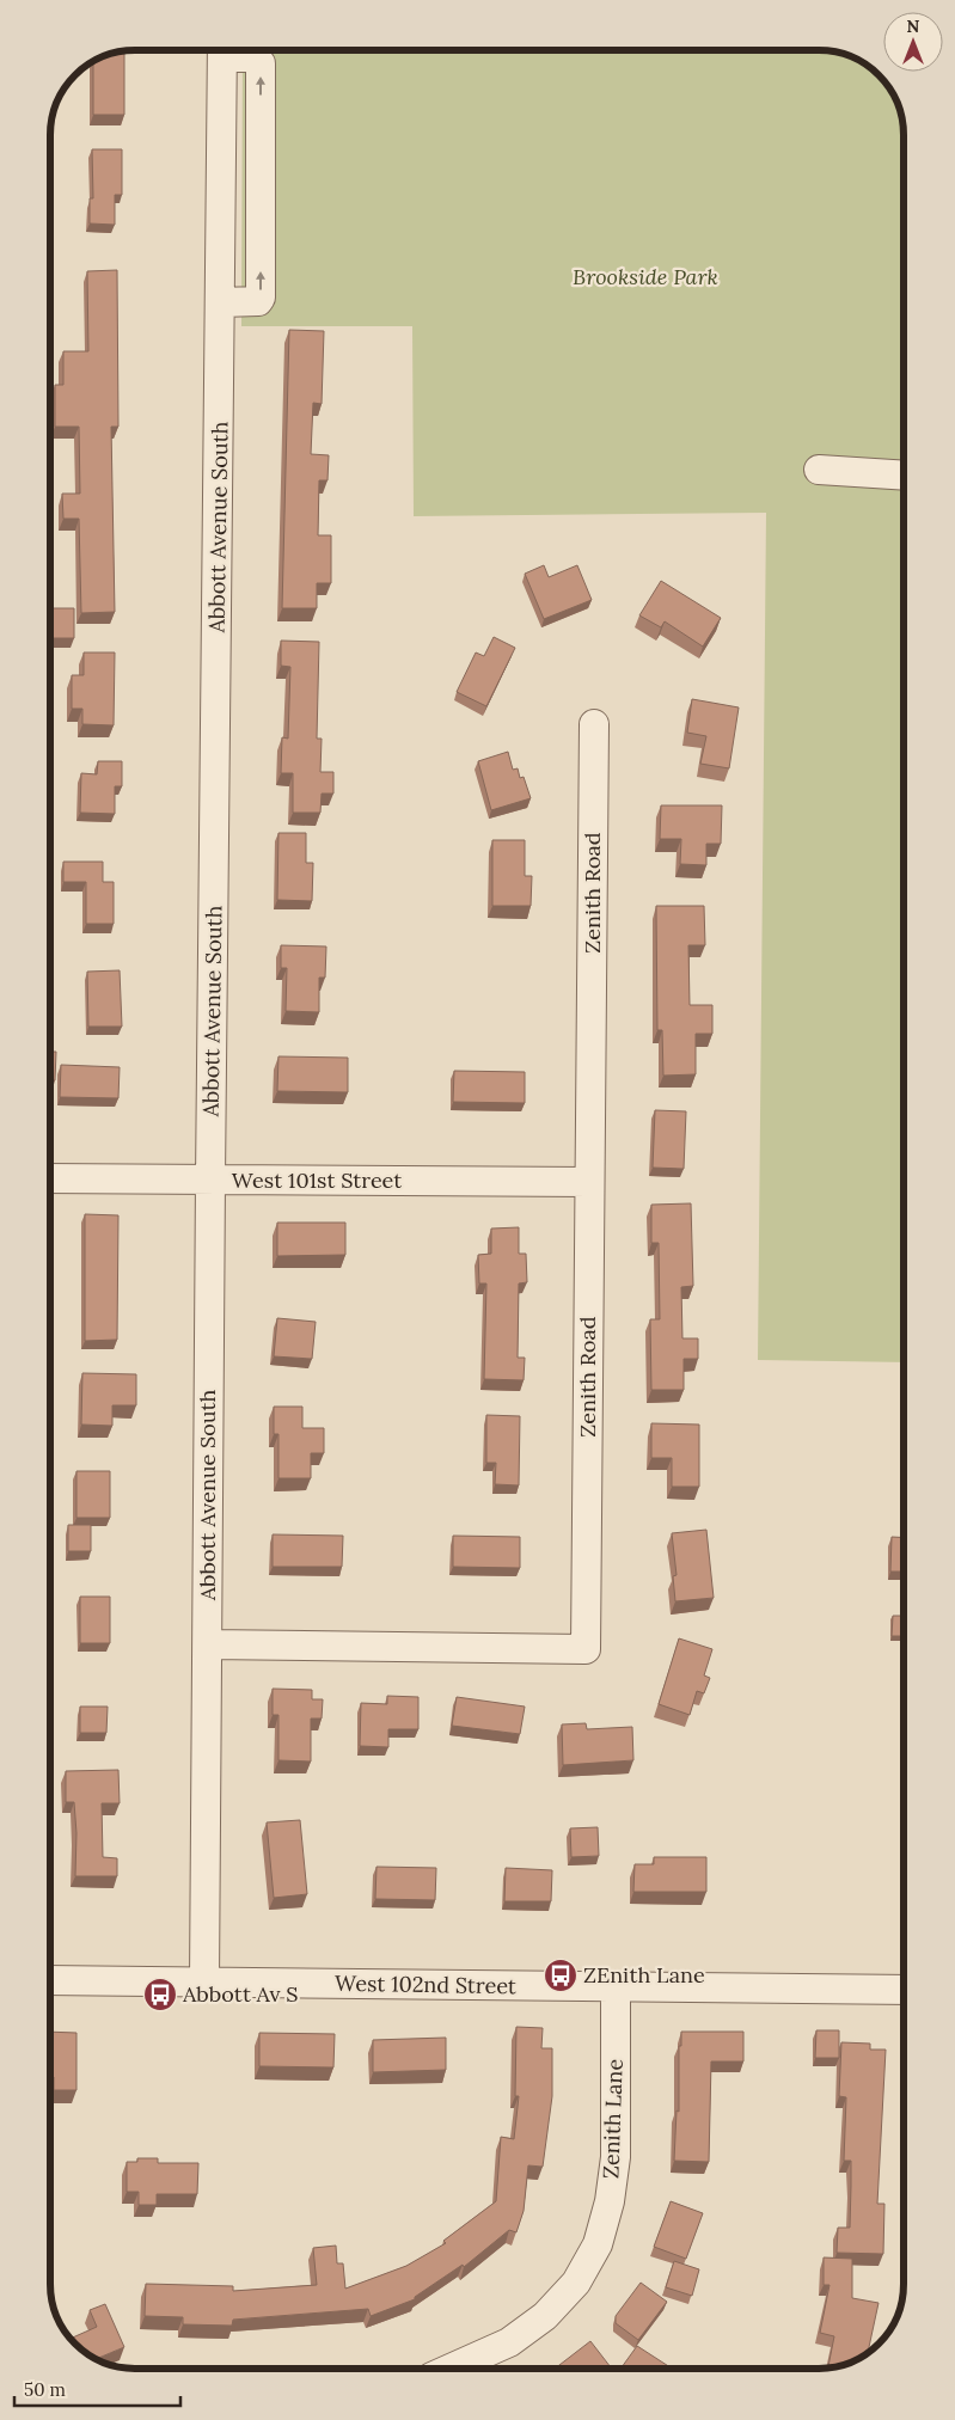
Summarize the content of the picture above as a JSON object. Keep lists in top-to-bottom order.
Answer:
{
  "streets": {
    "street": [
      "Abbott Avenue South",
      "Zenith Road",
      "West 101st Street",
      "West 102nd Street",
      "Zenith Lane"
    ]
  },
  "crossings": [
    ["Abbott Avenue South", "Zenith Road"],
    ["Abbott Avenue South", "West 101st Street"],
    ["Abbott Avenue South", "West 102nd Street"],
    ["Zenith Road", "West 101st Street"],
    ["West 102nd Street", "Zenith Lane"]
  ],
  "parks": ["Brookside Park"],
  "places": {
    "bus stop": ["ZEnith Lane", "Abbott Av S"]
  },
  "scale_bar": "50 m",
  "north": "top"
}
